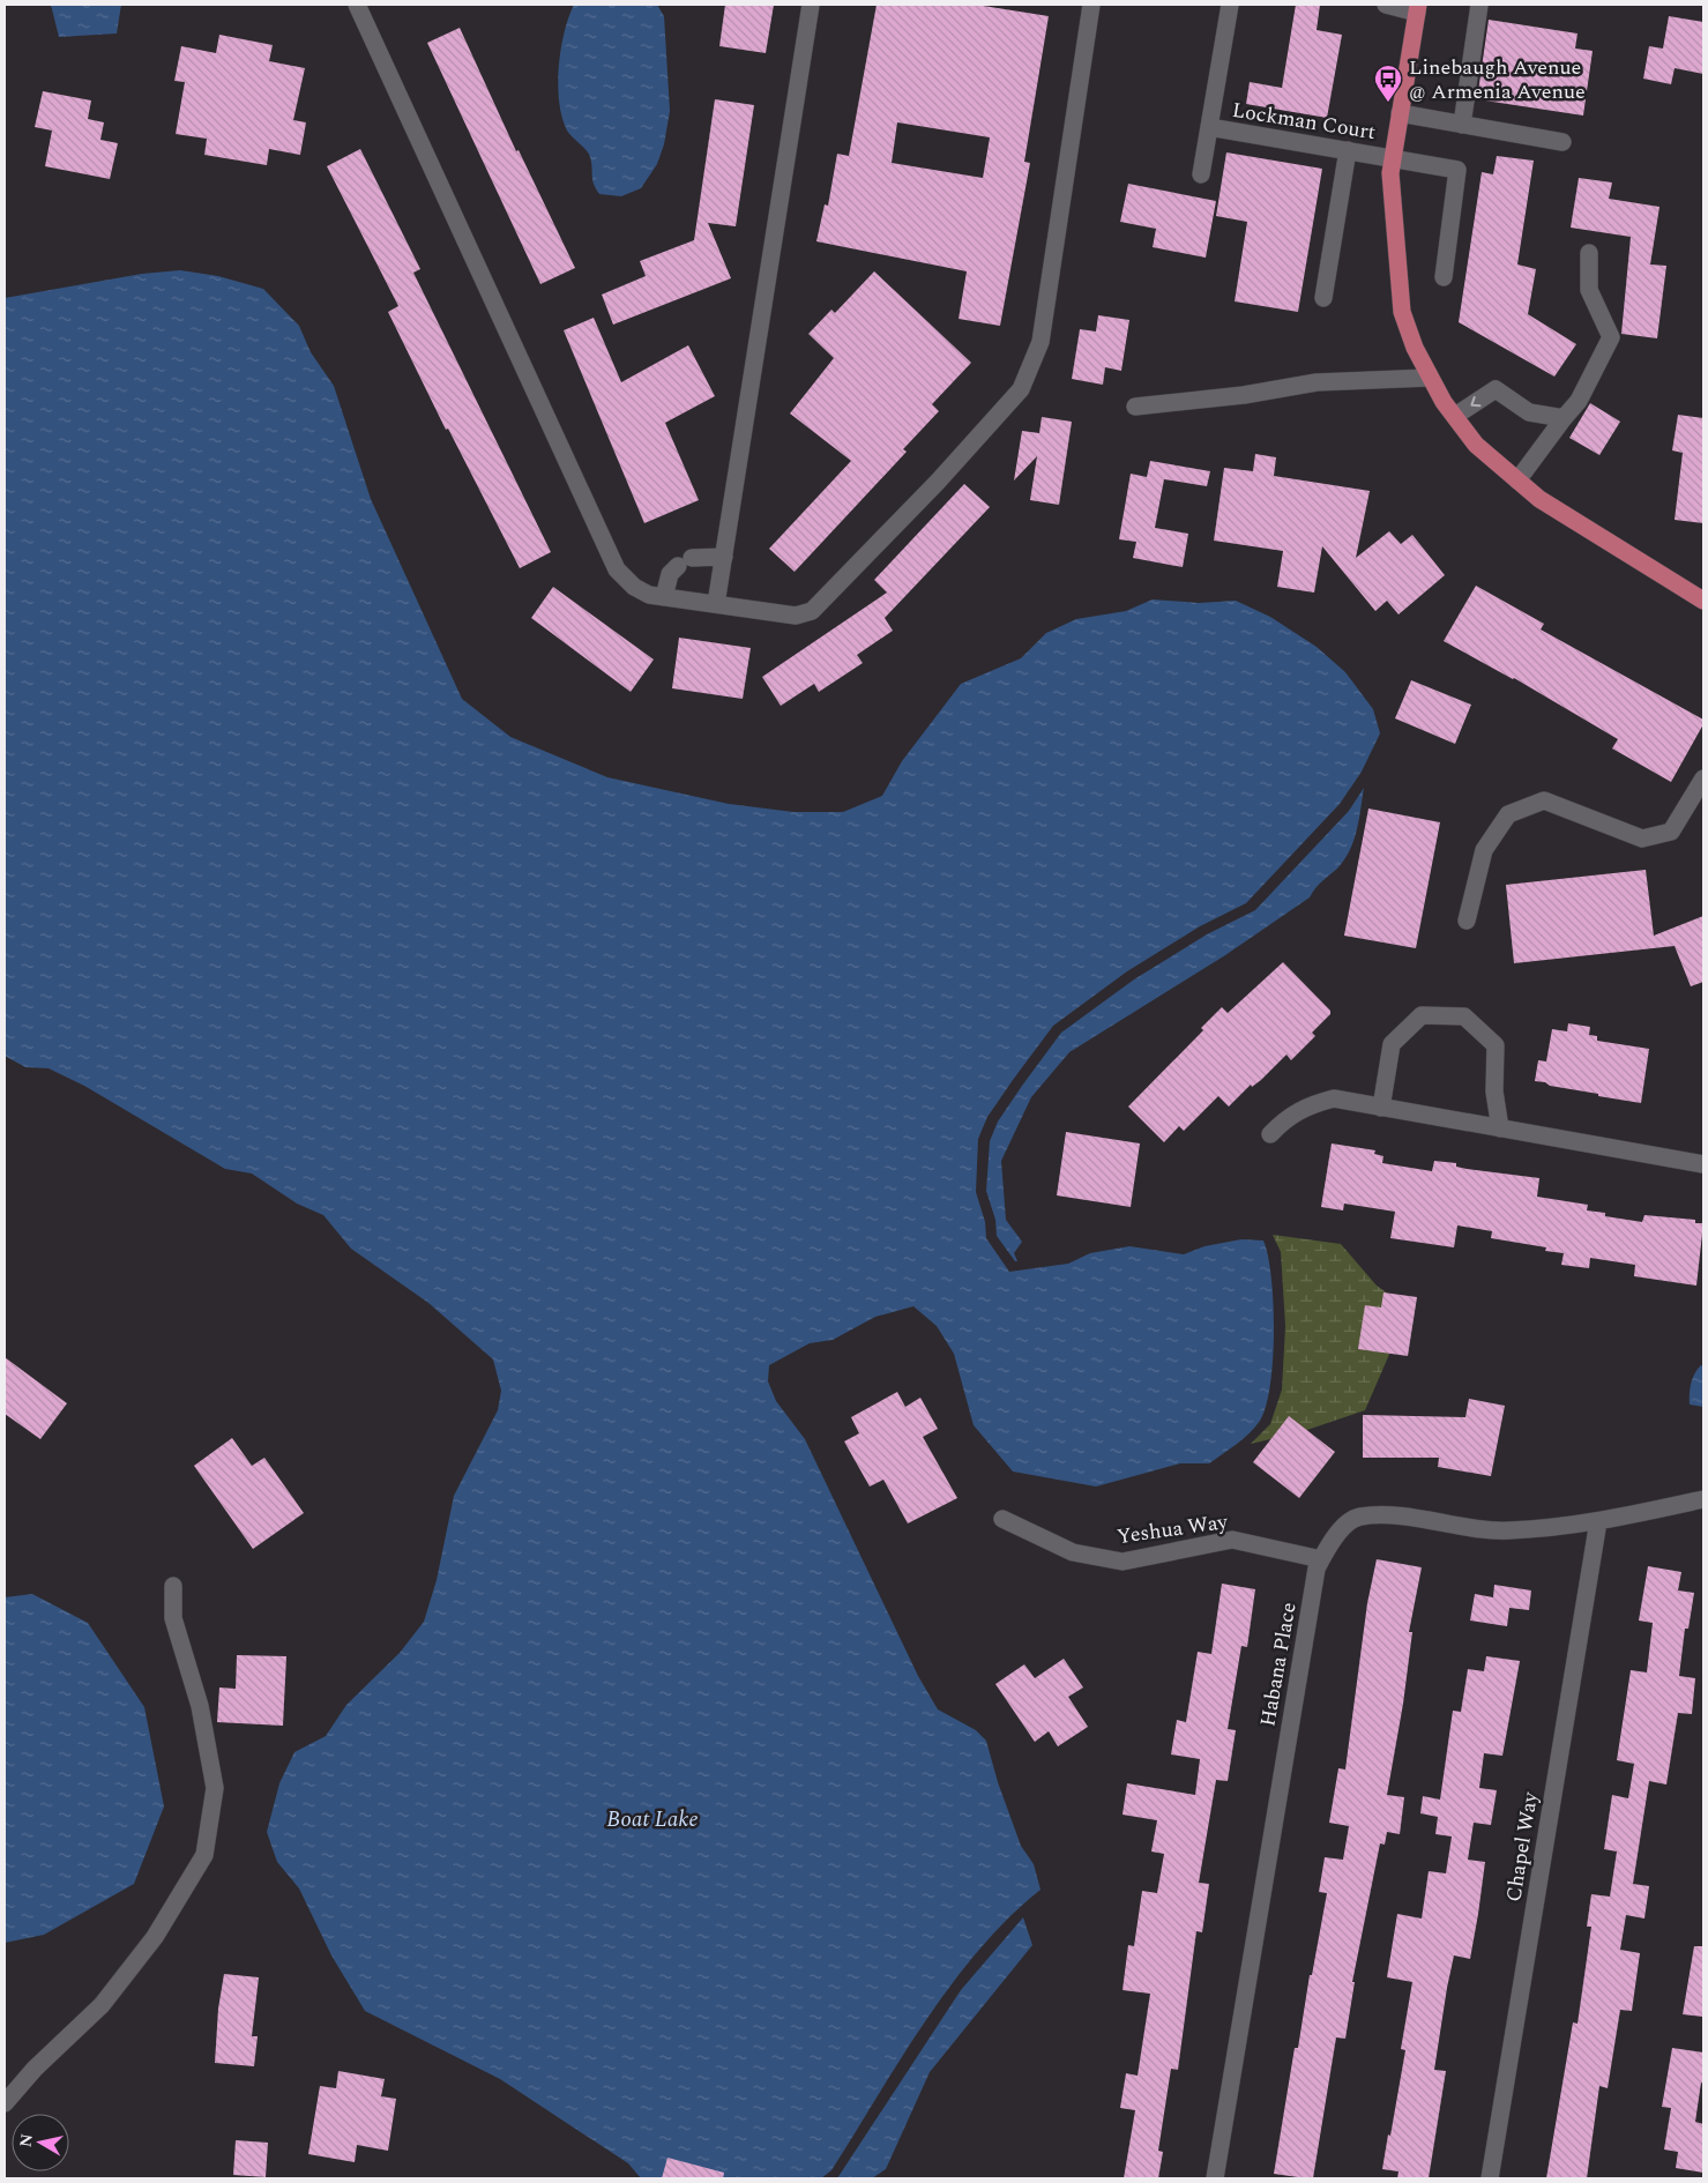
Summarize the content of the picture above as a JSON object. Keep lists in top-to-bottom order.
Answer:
{
  "streets": {
    "street": [
      "Lockman Court",
      "Yeshua Way",
      "Habana Place",
      "Chapel Way"
    ]
  },
  "crossings": [
    ["Yeshua Way", "Habana Place"],
    ["Habana Place", "Chapel Way"]
  ],
  "water": ["Boat Lake"],
  "places": {
    "bus stop": ["Linebaugh Avenue @ Armenia Avenue"]
  },
  "north": "left"
}
